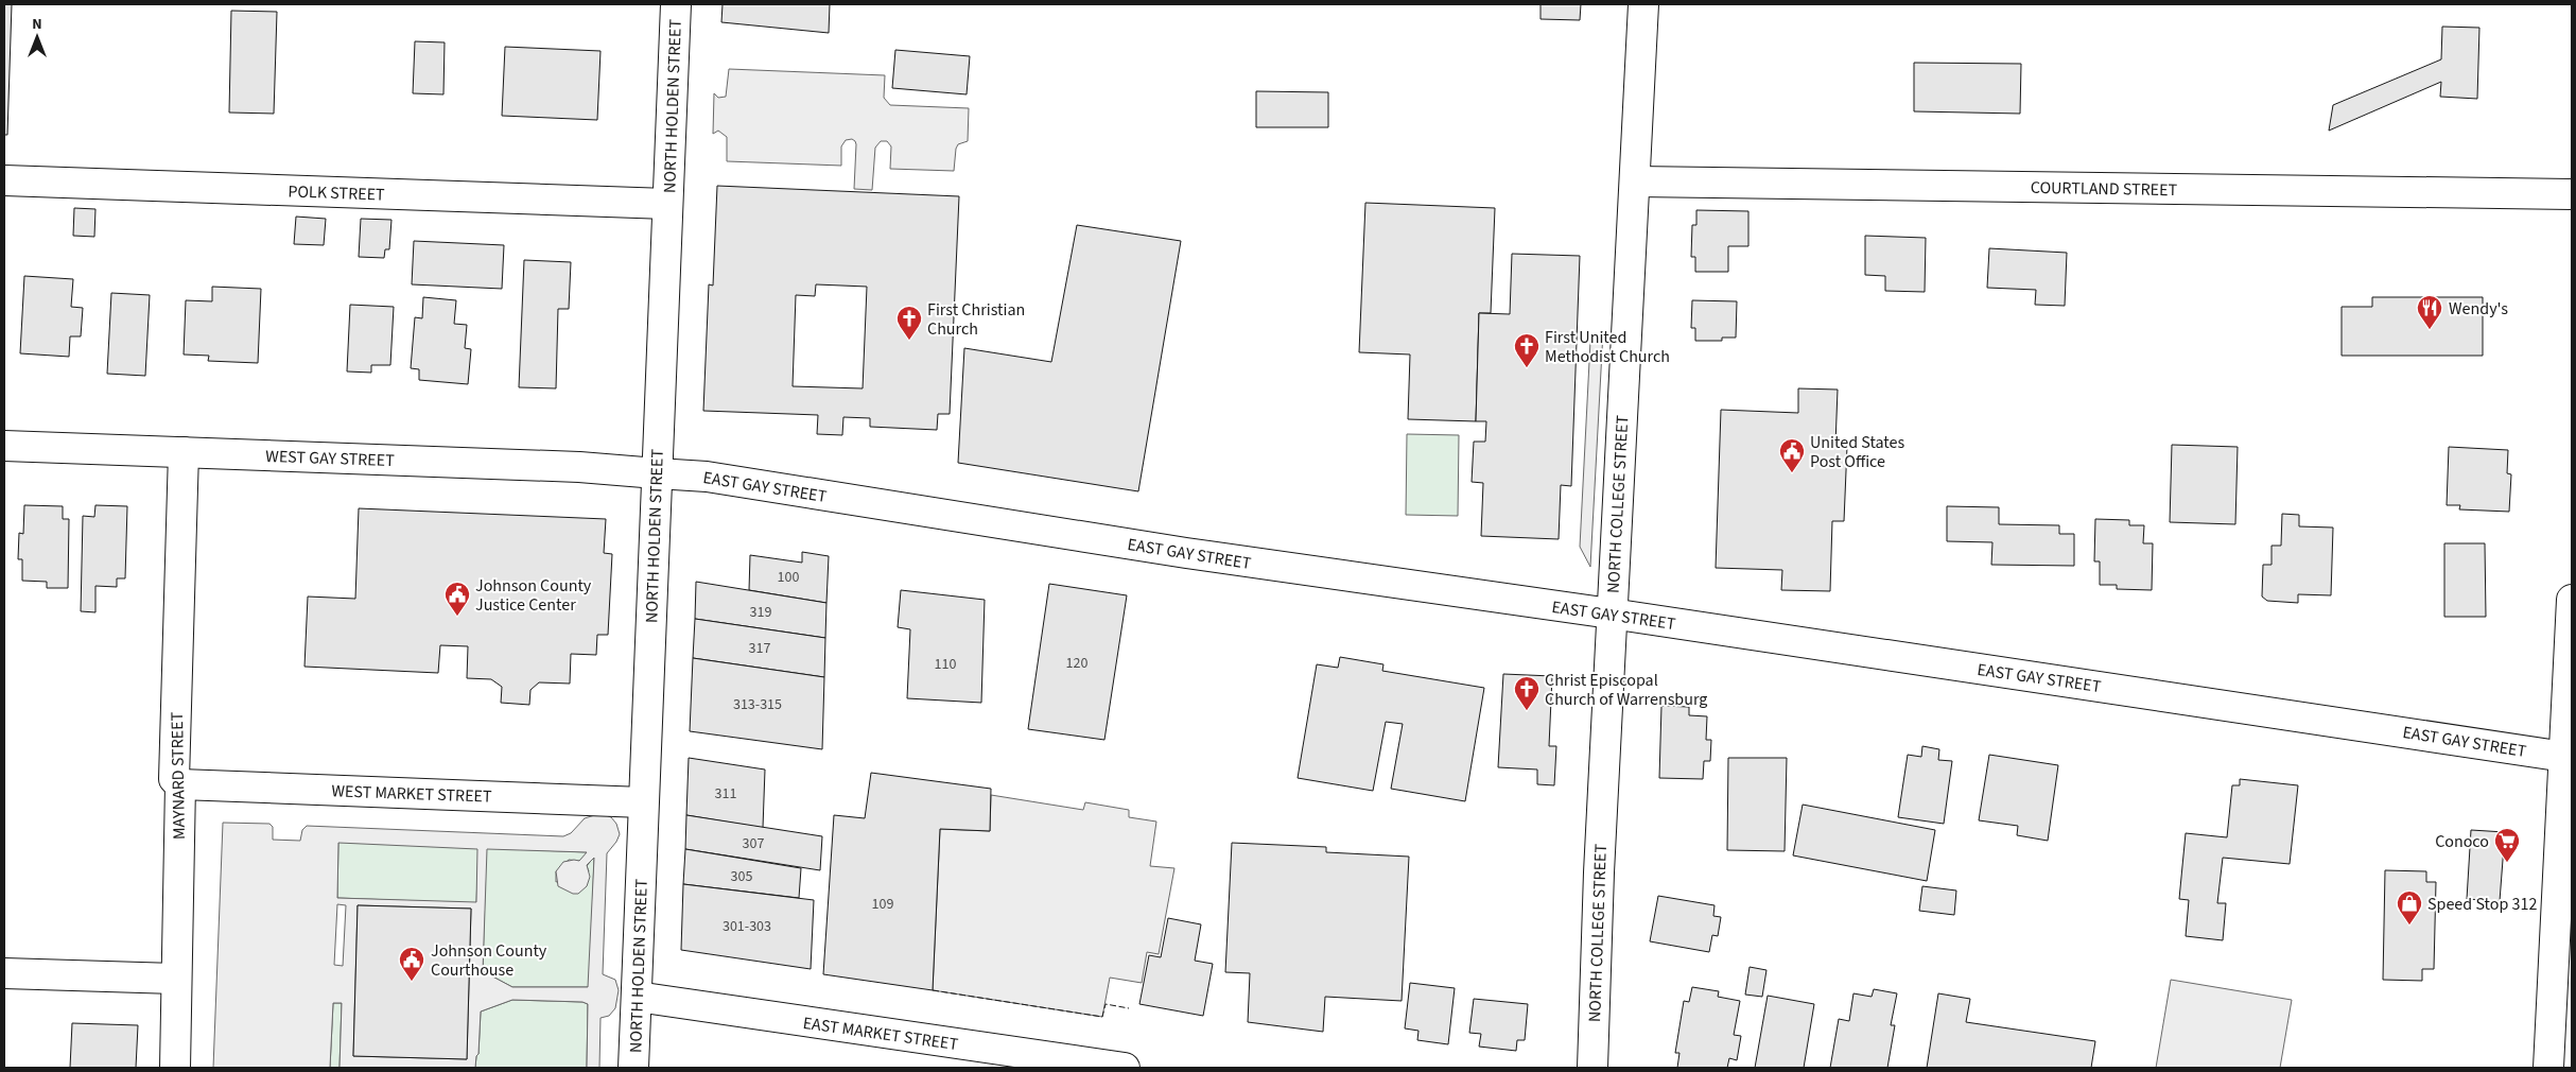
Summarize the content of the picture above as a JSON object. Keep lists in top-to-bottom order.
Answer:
{
  "streets": {
    "street": [
      "NORTH HOLDEN STREET",
      "COURTLAND STREET",
      "POLK STREET",
      "WEST GAY STREET",
      "EAST GAY STREET",
      "NORTH COLLEGE STREET",
      "MAYNARD STREET",
      "WEST MARKET STREET",
      "EAST MARKET STREET"
    ]
  },
  "crossings": [
    ["NORTH HOLDEN STREET", "POLK STREET"],
    ["NORTH HOLDEN STREET", "WEST GAY STREET"],
    ["NORTH HOLDEN STREET", "EAST GAY STREET"],
    ["NORTH HOLDEN STREET", "WEST MARKET STREET"],
    ["NORTH HOLDEN STREET", "EAST MARKET STREET"],
    ["COURTLAND STREET", "NORTH COLLEGE STREET"],
    ["WEST GAY STREET", "EAST GAY STREET"],
    ["WEST GAY STREET", "MAYNARD STREET"],
    ["EAST GAY STREET", "NORTH COLLEGE STREET"],
    ["MAYNARD STREET", "WEST MARKET STREET"]
  ],
  "places": {
    "restaurant": ["Wendy's"],
    "church": ["First Christian Church", "First United Methodist Church", "Christ Episcopal Church of Warrensburg"],
    "public building": ["United States Post Office", "Johnson County Justice Center", "Johnson County Courthouse"],
    "supermarket": ["Conoco"],
    "shop": ["Speed Stop 312"]
  },
  "house_numbers": [
    "100",
    "319",
    "317",
    "120",
    "110",
    "313-315",
    "311",
    "307",
    "305",
    "109",
    "301-303"
  ],
  "north": "top"
}
